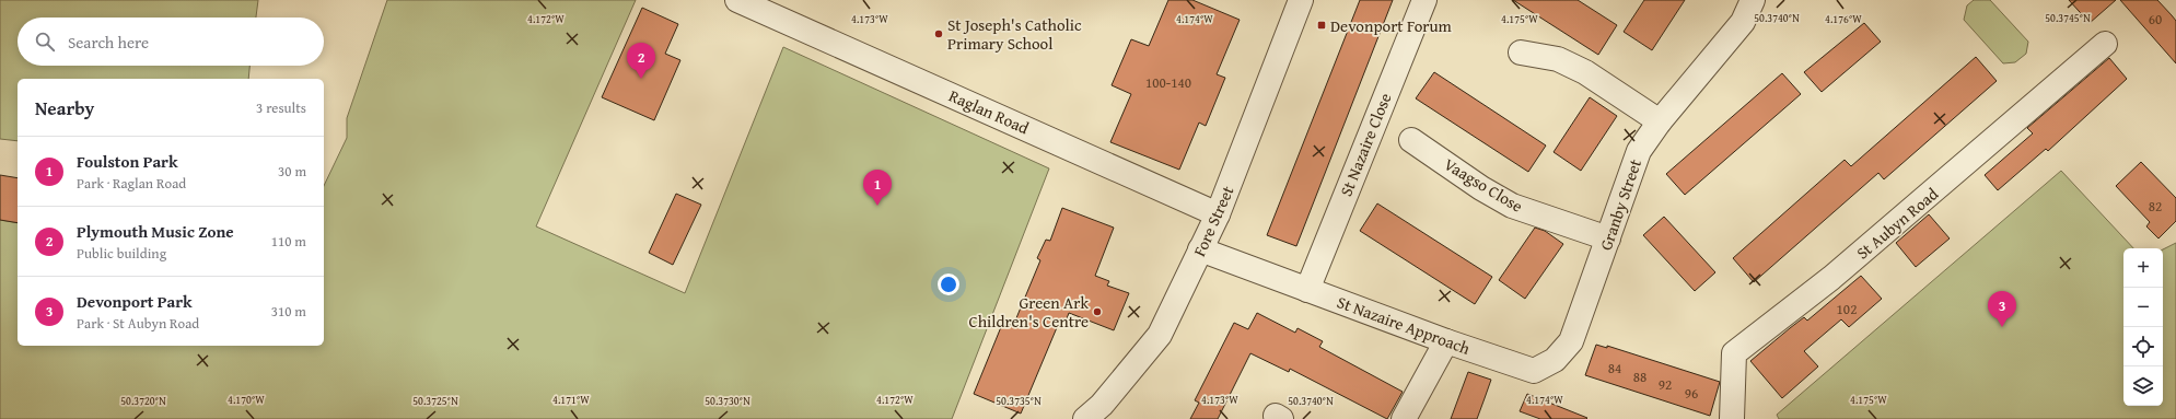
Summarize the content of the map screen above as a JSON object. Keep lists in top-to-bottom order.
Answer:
{
  "streets": {
    "street": [
      "Raglan Road",
      "St Nazaire Close",
      "Vaagso Close",
      "Granby Street",
      "Fore Street",
      "St Aubyn Road",
      "St Nazaire Approach"
    ]
  },
  "crossings": [
    ["Raglan Road", "Fore Street"],
    ["St Nazaire Close", "St Nazaire Approach"],
    ["Vaagso Close", "Granby Street"],
    ["Granby Street", "St Nazaire Approach"],
    ["Fore Street", "St Nazaire Approach"]
  ],
  "places": {
    "transit": ["Devonport Forum"],
    "other": ["St Joseph's Catholic Primary School", "Green Ark Children's Centre"]
  },
  "house_numbers": [
    "60",
    "100-140",
    "82",
    "102",
    "84",
    "88",
    "92",
    "96"
  ],
  "page": {
    "search": "Search here",
    "pins": ["2", "1", "3"],
    "heading": ["Nearby", "3 results"],
    "list": [
      {
        "mark": "1",
        "name": "Foulston Park",
        "note": "Park · Raglan Road",
        "value": "30 m"
      },
      {
        "mark": "2",
        "name": "Plymouth Music Zone",
        "note": "Public building",
        "value": "110 m"
      },
      {
        "mark": "3",
        "name": "Devonport Park",
        "note": "Park · St Aubyn Road",
        "value": "310 m"
      }
    ],
    "map_buttons": ["+", "−"]
  },
  "coordinates": [
    "50.3740°N",
    "50.3745°N",
    "4.172°W",
    "4.173°W",
    "4.176°W",
    "4.174°W",
    "4.175°W",
    "4.170°W",
    "4.171°W",
    "50.3720°N",
    "50.3725°N",
    "50.3730°N",
    "50.3735°N"
  ]
}
